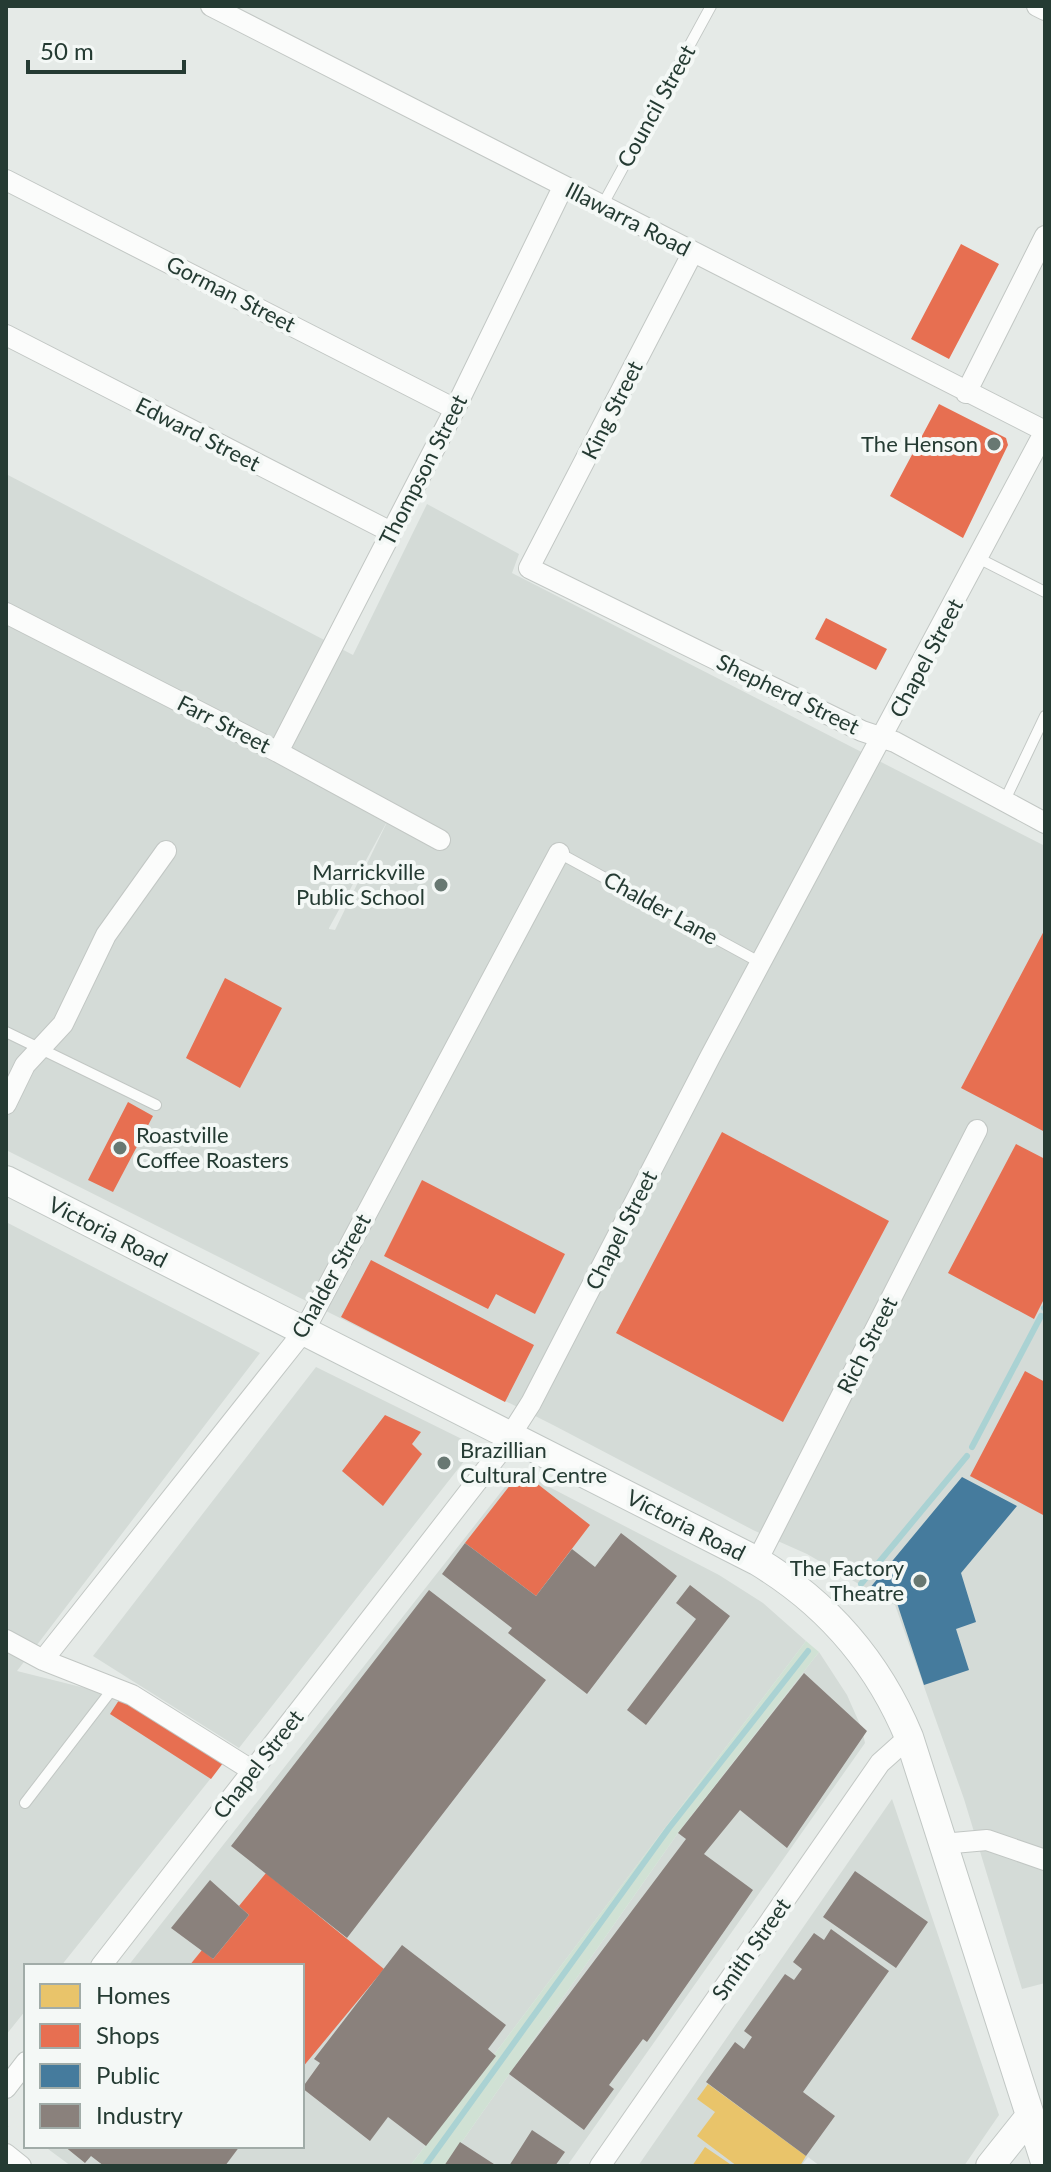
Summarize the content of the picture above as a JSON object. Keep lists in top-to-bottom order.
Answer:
{
  "streets": {
    "main road": ["Victoria Road"],
    "street": [
      "Illawarra Road",
      "Gorman Street",
      "King Street",
      "Edward Street",
      "Thompson Street",
      "Chapel Street",
      "Shepherd Street",
      "Farr Street",
      "Chalder Street",
      "Rich Street",
      "Smith Street"
    ],
    "lane": ["Council Street", "Chalder Lane"]
  },
  "crossings": [
    ["Council Street", "Illawarra Road"],
    ["Illawarra Road", "King Street"],
    ["Illawarra Road", "Thompson Street"],
    ["Illawarra Road", "Chapel Street"],
    ["Gorman Street", "Thompson Street"],
    ["King Street", "Shepherd Street"],
    ["Edward Street", "Thompson Street"],
    ["Thompson Street", "Farr Street"],
    ["Chapel Street", "Shepherd Street"],
    ["Chapel Street", "Chalder Lane"],
    ["Chapel Street", "Victoria Road"],
    ["Chalder Lane", "Chalder Street"],
    ["Victoria Road", "Chalder Street"],
    ["Victoria Road", "Rich Street"],
    ["Victoria Road", "Smith Street"]
  ],
  "places": [
    "The Henson",
    "Marrickville Public School",
    "Roastville Coffee Roasters",
    "Brazillian Cultural Centre",
    "The Factory Theatre"
  ],
  "legend": [
    "Homes",
    "Shops",
    "Public",
    "Industry"
  ],
  "scale_bar": "50 m"
}
